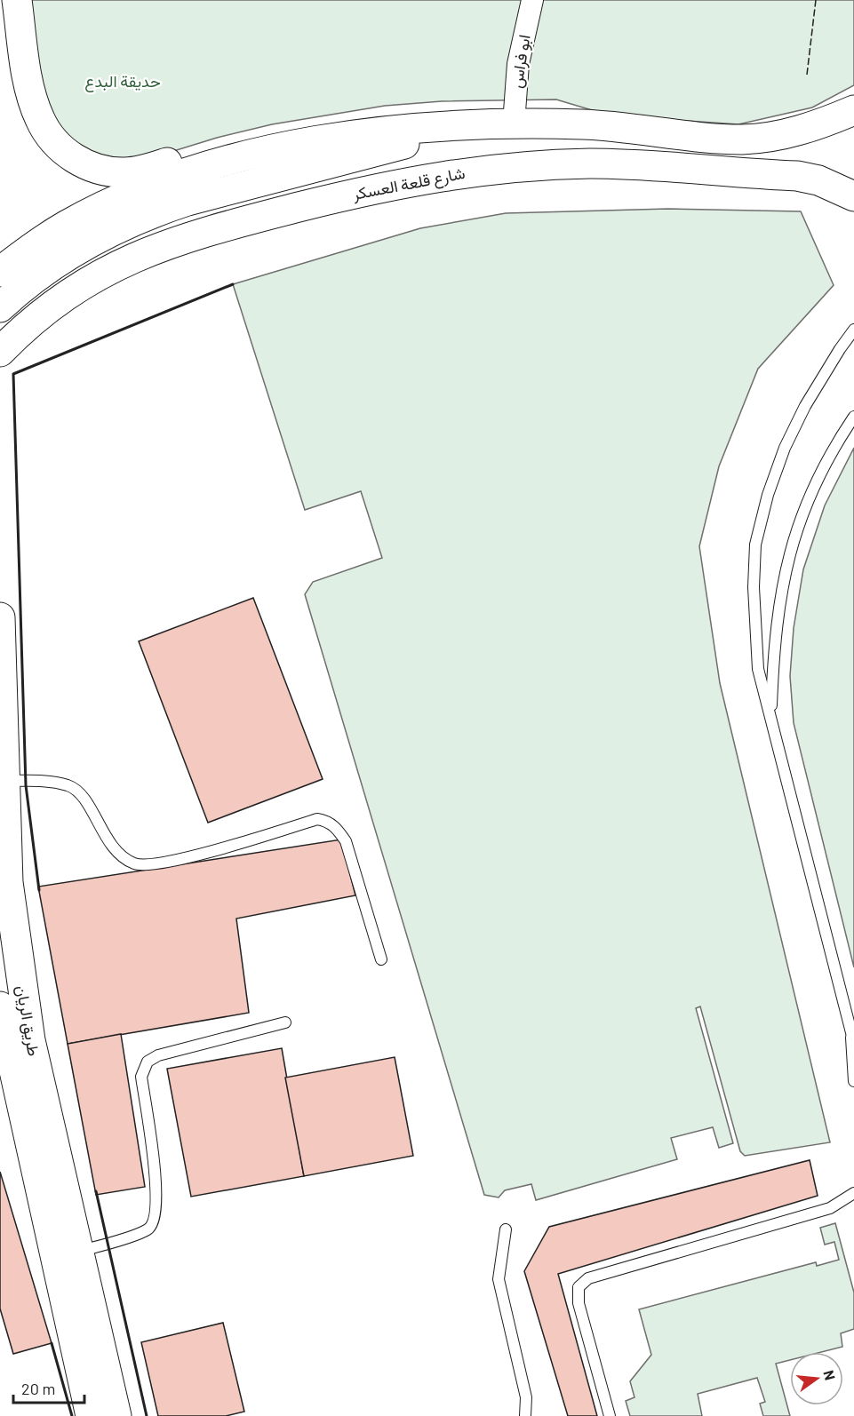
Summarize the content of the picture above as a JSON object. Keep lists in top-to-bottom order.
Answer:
{
  "streets": {
    "main road": ["شارع قلعة العسكر", "طريق الريان"],
    "street": ["ابو فراس"]
  },
  "parks": ["حديقة البدع"],
  "scale_bar": "20 m",
  "north": "right"
}
